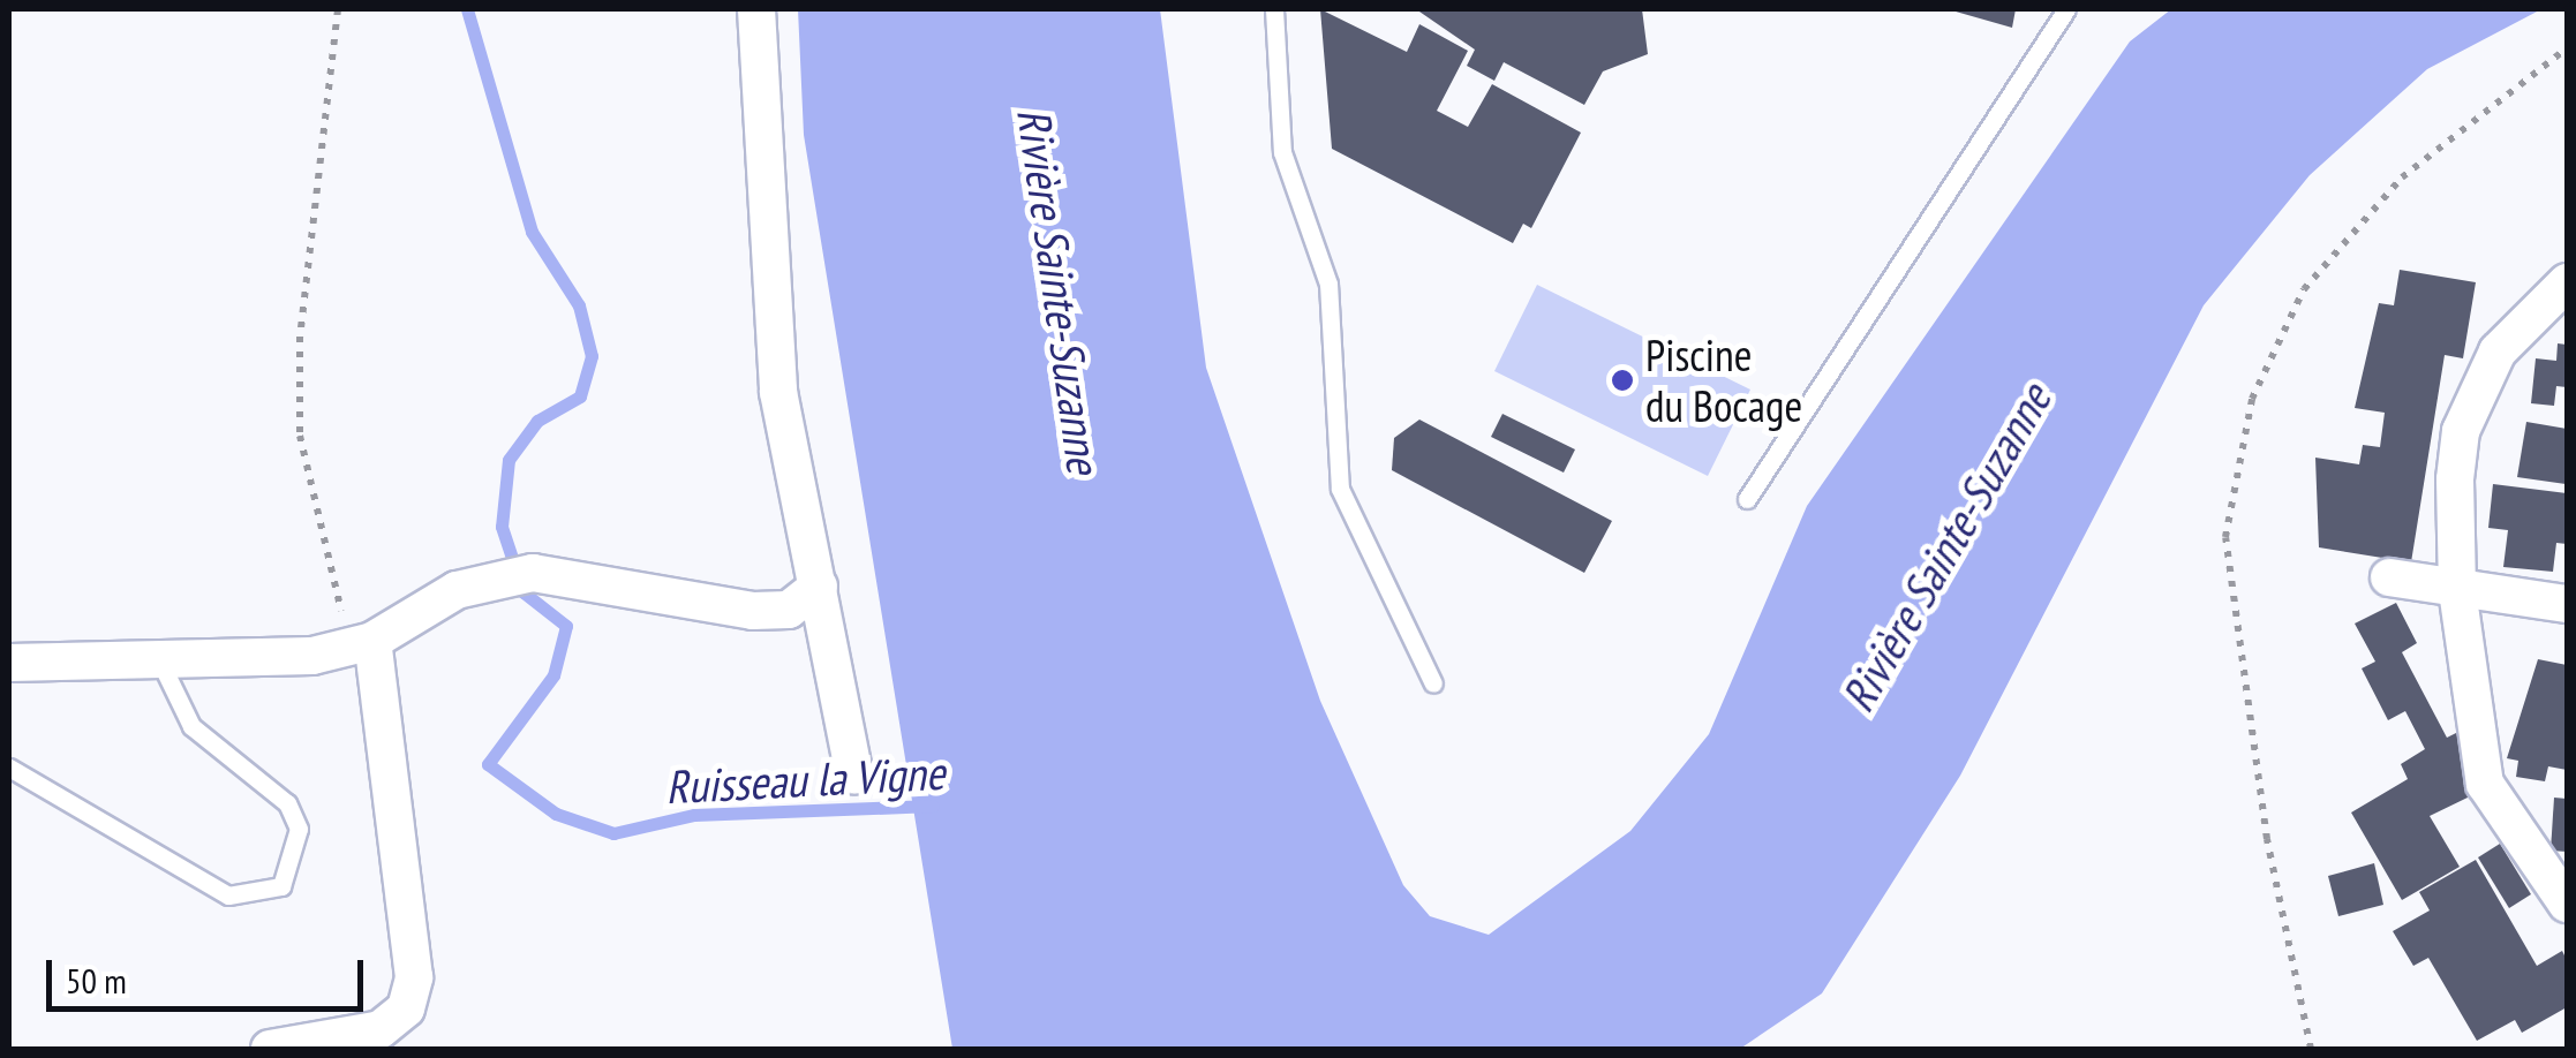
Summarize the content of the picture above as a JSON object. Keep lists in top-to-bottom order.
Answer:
{
  "water": ["Rivière Sainte-Suzanne", "Ruisseau la Vigne"],
  "places": ["Piscine du Bocage"],
  "scale_bar": "50 m"
}
